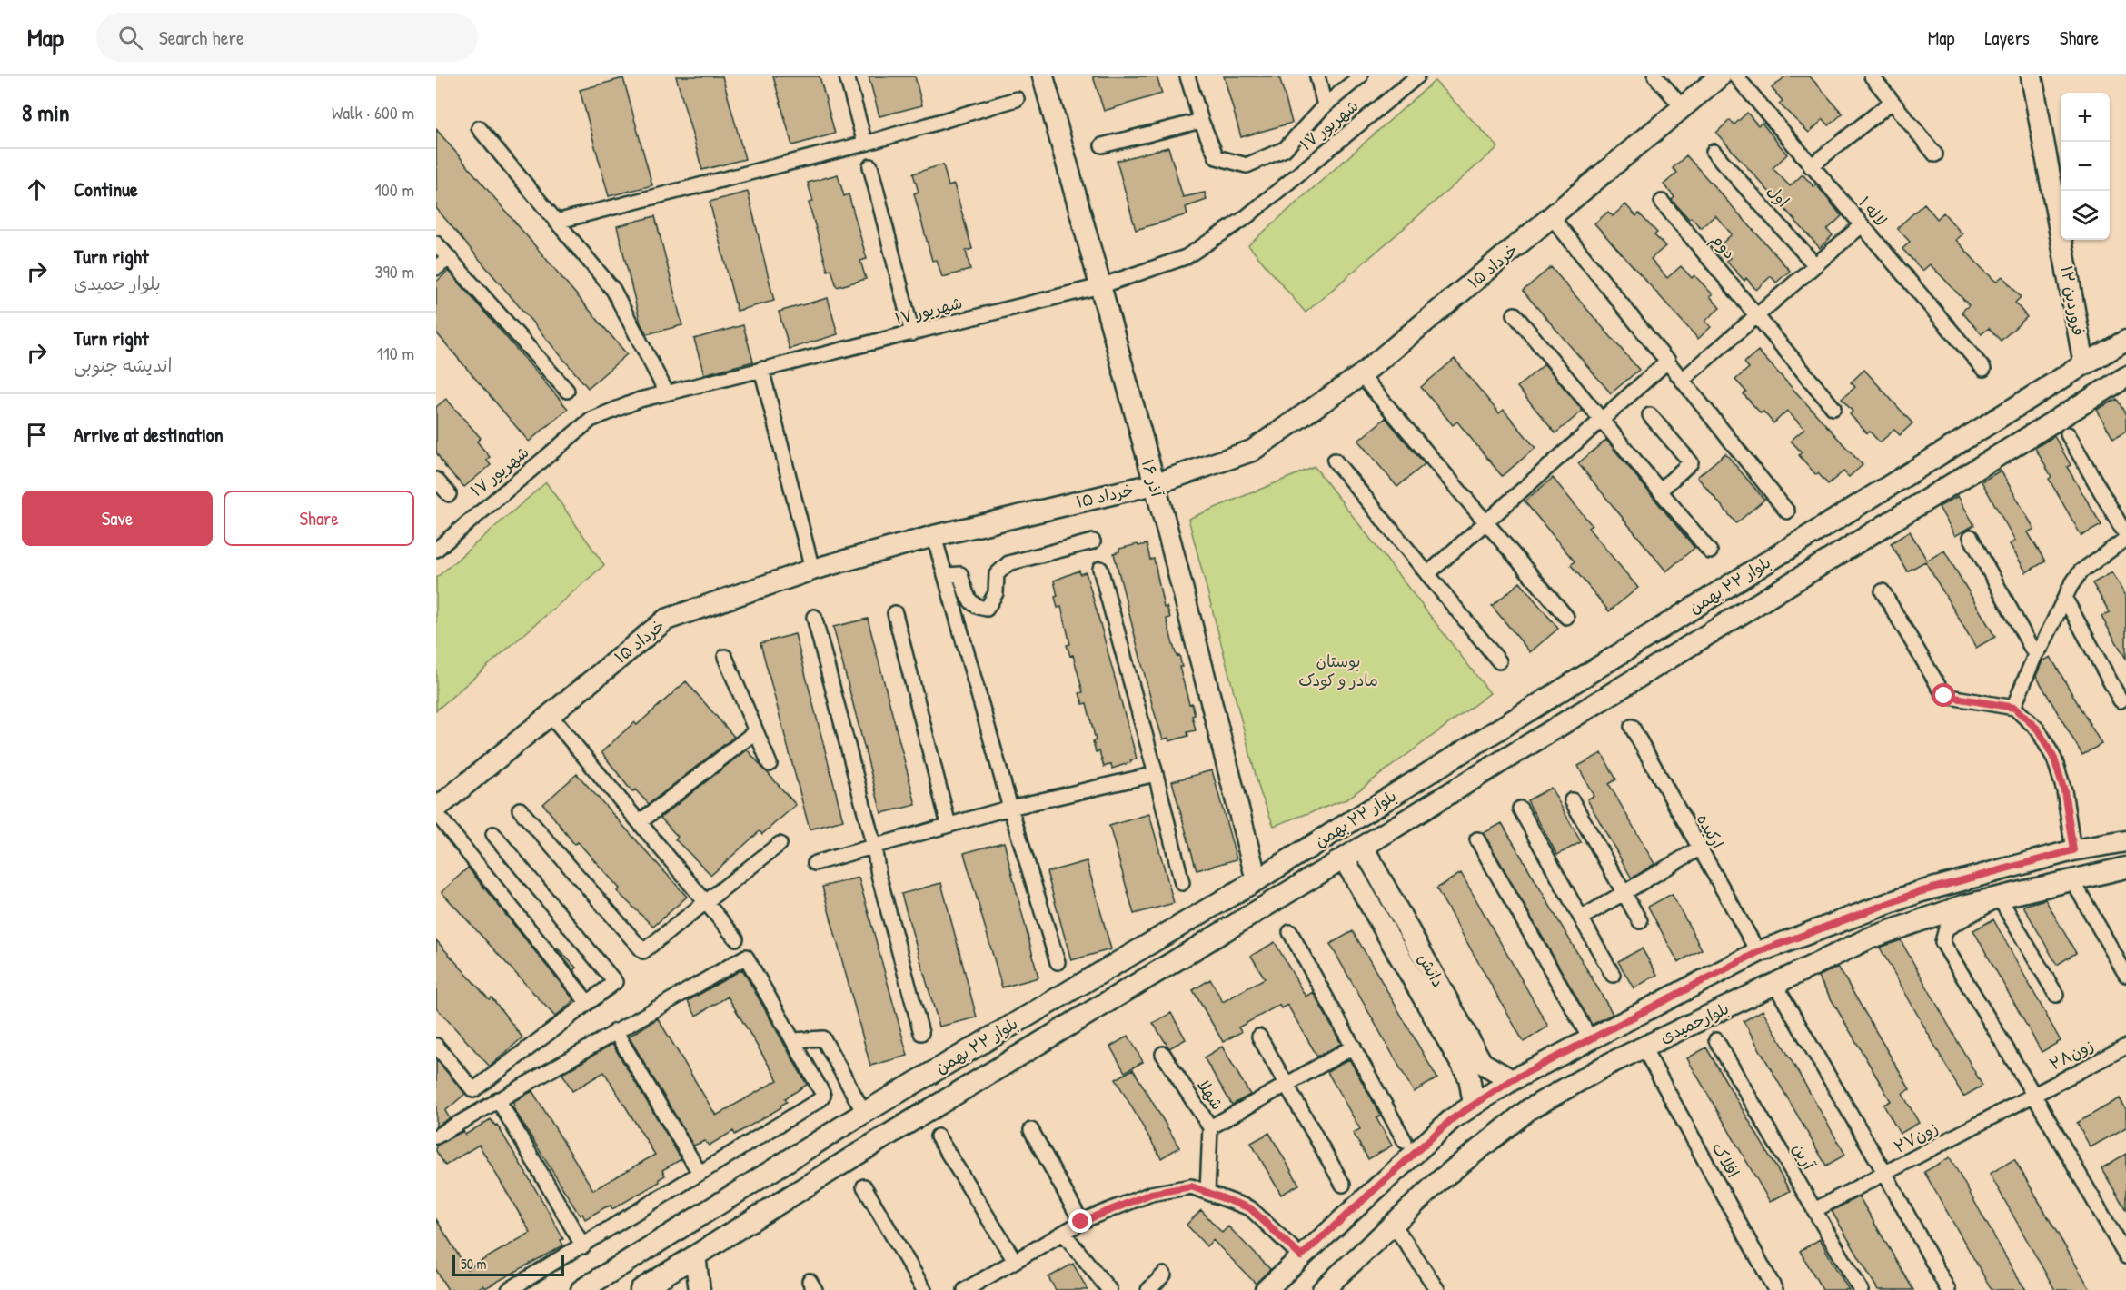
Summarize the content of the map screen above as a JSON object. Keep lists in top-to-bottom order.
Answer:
{
  "streets": {
    "main road": [
      "۱۵ خرداد",
      "۱۲ فروردین",
      "۱۶ آذر",
      "بلوار ۲۲ بهمن",
      "دانش",
      "بلوارحمیدی"
    ],
    "street": [
      "۱۷ شهریور",
      "اول",
      "لاله ۱",
      "دوم",
      "ارکیده",
      "زون۲۸",
      "شهلا",
      "زون۲۷",
      "آرین",
      "افلاک"
    ]
  },
  "crossings": [
    ["۱۷ شهریور", "۱۶ آذر"],
    ["۱۵ خرداد", "۱۶ آذر"],
    ["۱۲ فروردین", "بلوار ۲۲ بهمن"],
    ["۱۶ آذر", "بلوار ۲۲ بهمن"],
    ["بلوار ۲۲ بهمن", "دانش"],
    ["بلوارحمیدی", "افلاک"],
    ["زون۲۸", "زون۲۷"],
    ["زون۲۷", "آرین"]
  ],
  "parks": ["بوستان مادر و کودک"],
  "scale_bar": "50 m",
  "page": {
    "header": "Map",
    "search": "Search here",
    "nav": ["Map", "Layers", "Share"],
    "heading": ["8 min", "Walk · 600 m"],
    "map_buttons": ["+", "−"],
    "list": [
      ["Continue", "100 m"],
      ["Turn right", "بلوار حمیدی", "390 m"],
      ["Turn right", "اندیشه جنوبی", "110 m"],
      "Arrive at destination"
    ],
    "buttons": ["Save", "Share"],
    "scale": "50 m"
  }
}
